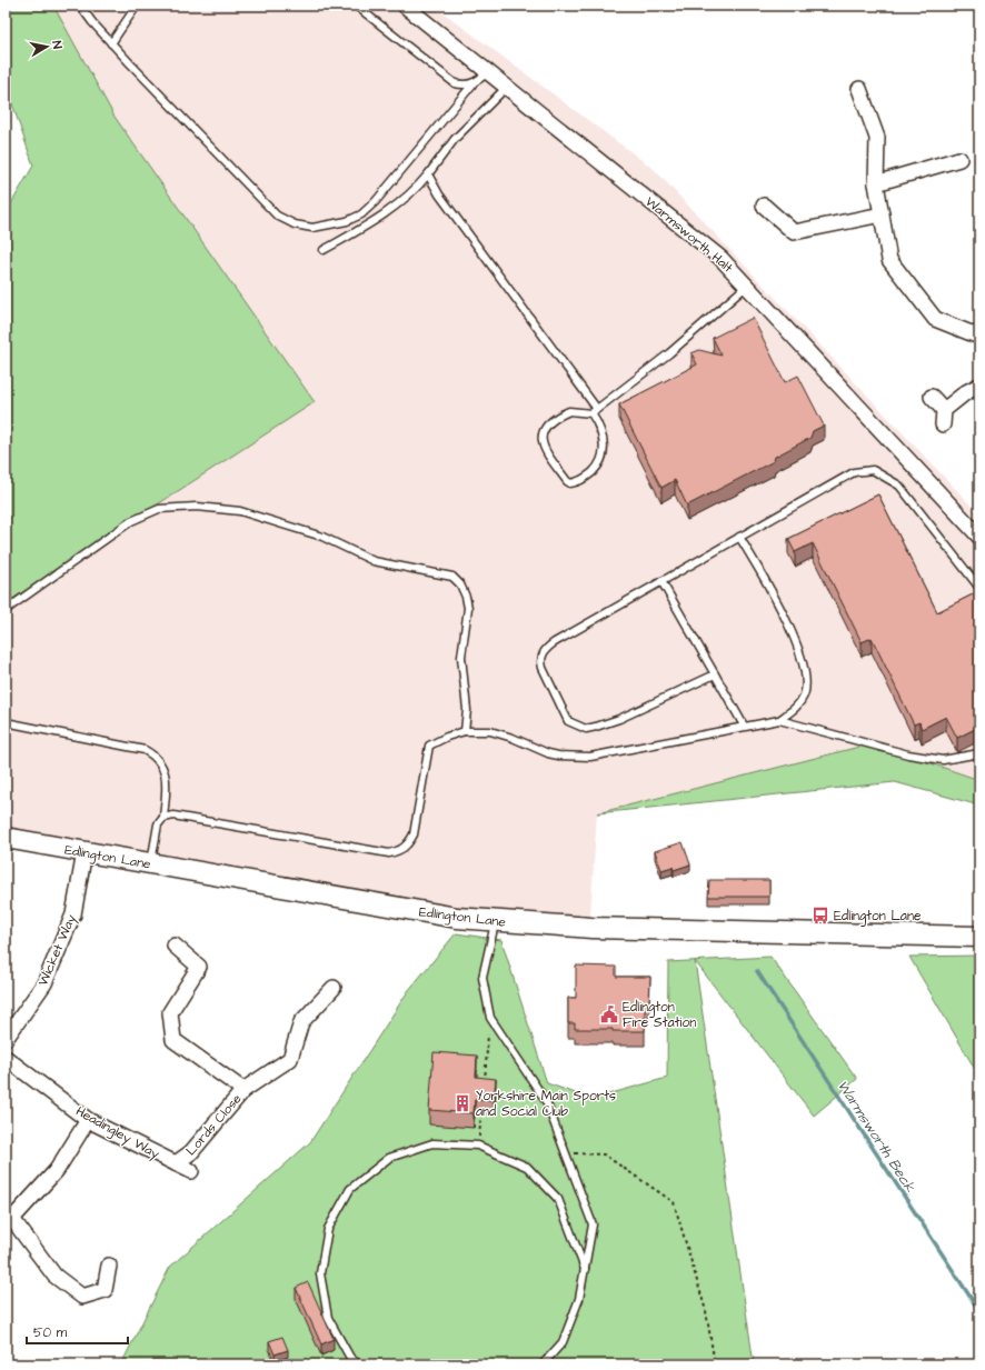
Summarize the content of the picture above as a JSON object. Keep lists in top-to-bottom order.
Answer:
{
  "streets": {
    "main road": ["Edlington Lane"],
    "street": [
      "Warmsworth Halt",
      "Wicket Way",
      "Lords Close",
      "Headingley Way"
    ]
  },
  "crossings": [
    ["Edlington Lane", "Wicket Way"],
    ["Lords Close", "Headingley Way"]
  ],
  "water": ["Warmsworth Beck"],
  "places": {
    "bus stop": ["Edlington Lane"],
    "public building": ["Edlington Fire Station"],
    "building": ["Yorkshire Main Sports and Social Club"]
  },
  "scale_bar": "50 m",
  "north": "right"
}
